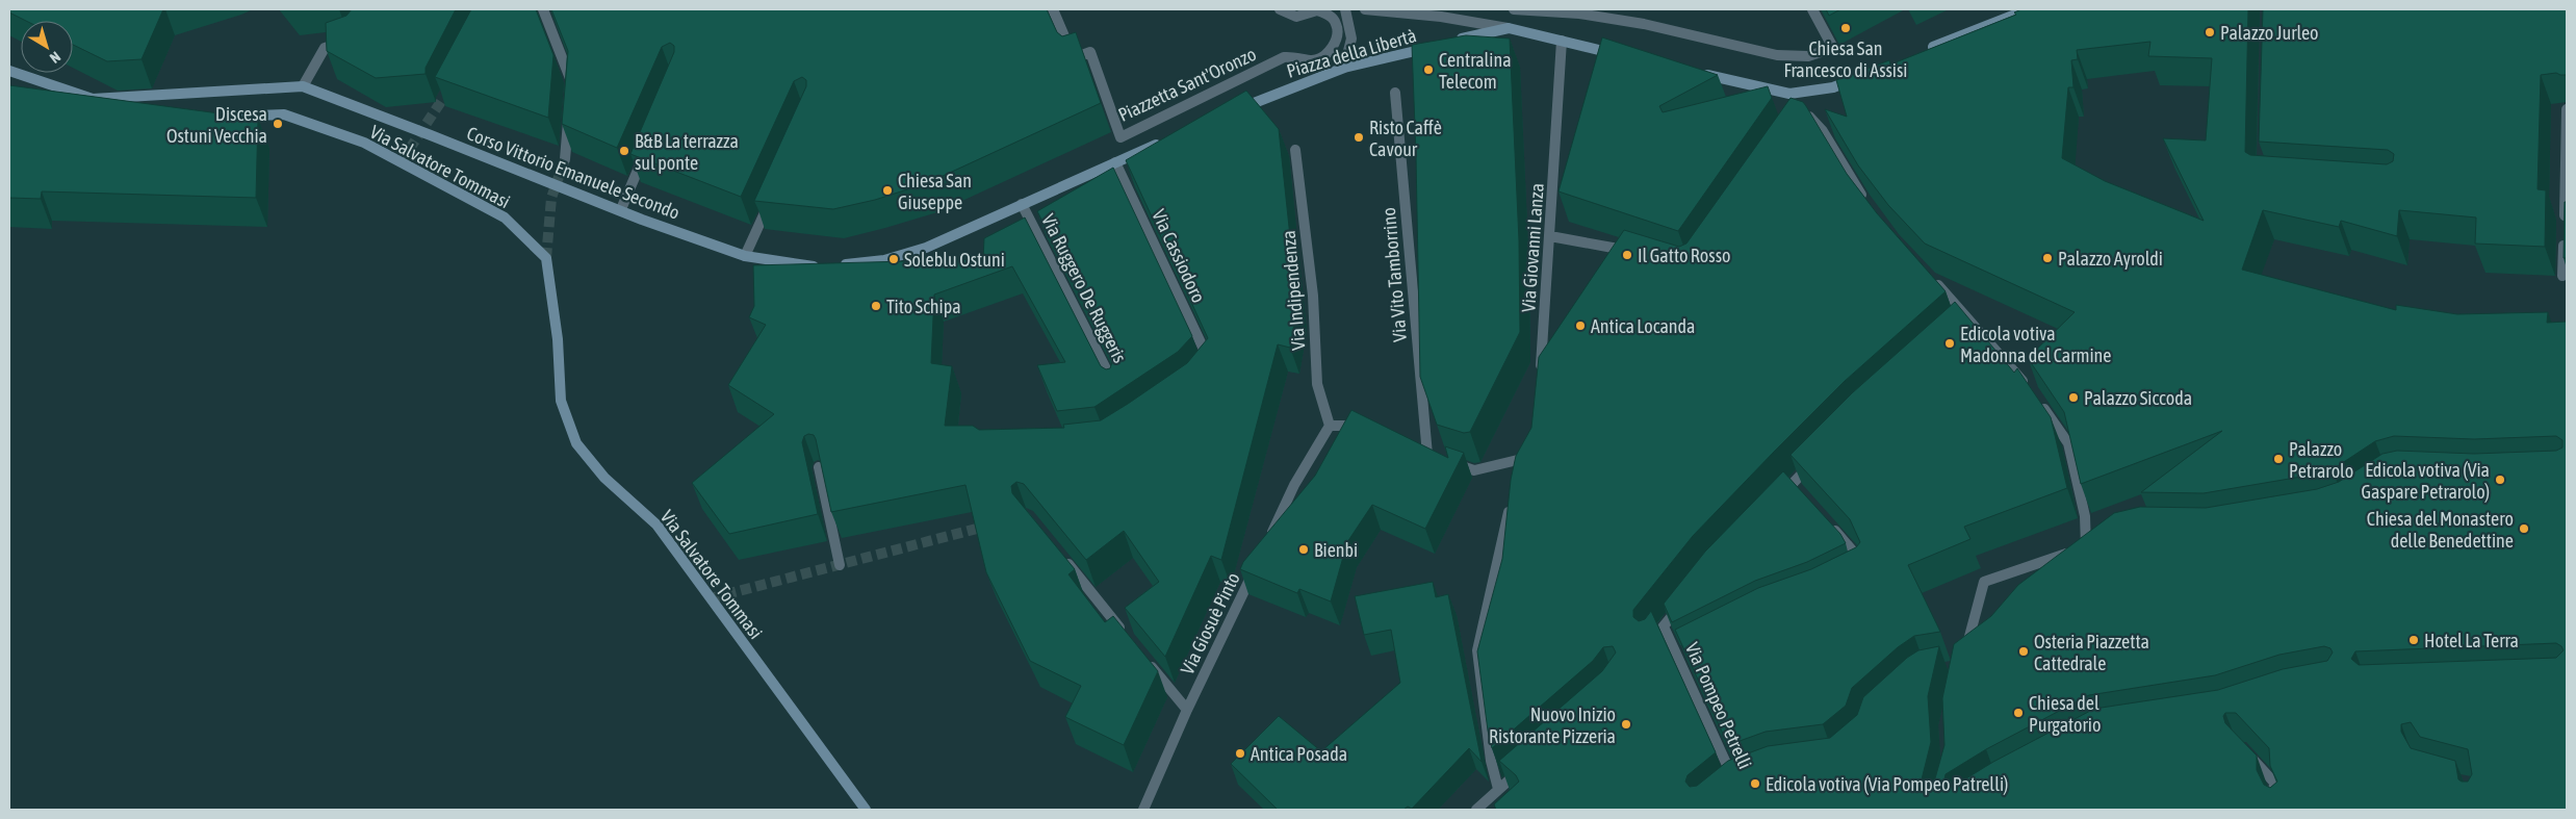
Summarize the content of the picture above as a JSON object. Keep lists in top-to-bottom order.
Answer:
{
  "streets": {
    "street": [
      "Piazza della Libertà",
      "Piazzetta Sant'Oronzo",
      "Via Salvatore Tommasi",
      "Corso Vittorio Emanuele Secondo",
      "Via Giovanni Lanza",
      "Via Cassiodoro",
      "Via Vito Tamborrino",
      "Via Ruggero De Ruggeris",
      "Via Indipendenza",
      "Via Giosuè Pinto",
      "Via Pompeo Petrelli"
    ]
  },
  "crossings": [
    ["Corso Vittorio Emanuele Secondo", "Via Cassiodoro"],
    ["Corso Vittorio Emanuele Secondo", "Via Ruggero De Ruggeris"]
  ],
  "places": [
    "Chiesa San Francesco di Assisi",
    "Palazzo Jurleo",
    "Centralina Telecom",
    "Discesa Ostuni Vecchia",
    "Risto Caffè Cavour",
    "B&B La terrazza sul ponte",
    "Chiesa San Giuseppe",
    "Il Gatto Rosso",
    "Palazzo Ayroldi",
    "Soleblu Ostuni",
    "Tito Schipa",
    "Antica Locanda",
    "Edicola votiva Madonna del Carmine",
    "Palazzo Siccoda",
    "Palazzo Petrarolo",
    "Edicola votiva (Via Gaspare Petrarolo)",
    "Chiesa del Monastero delle Benedettine",
    "Bienbi",
    "Hotel La Terra",
    "Osteria Piazzetta Cattedrale",
    "Chiesa del Purgatorio",
    "Nuovo Inizio Ristorante Pizzeria",
    "Antica Posada",
    "Edicola votiva (Via Pompeo Patrelli)"
  ],
  "north": "bottom right"
}
